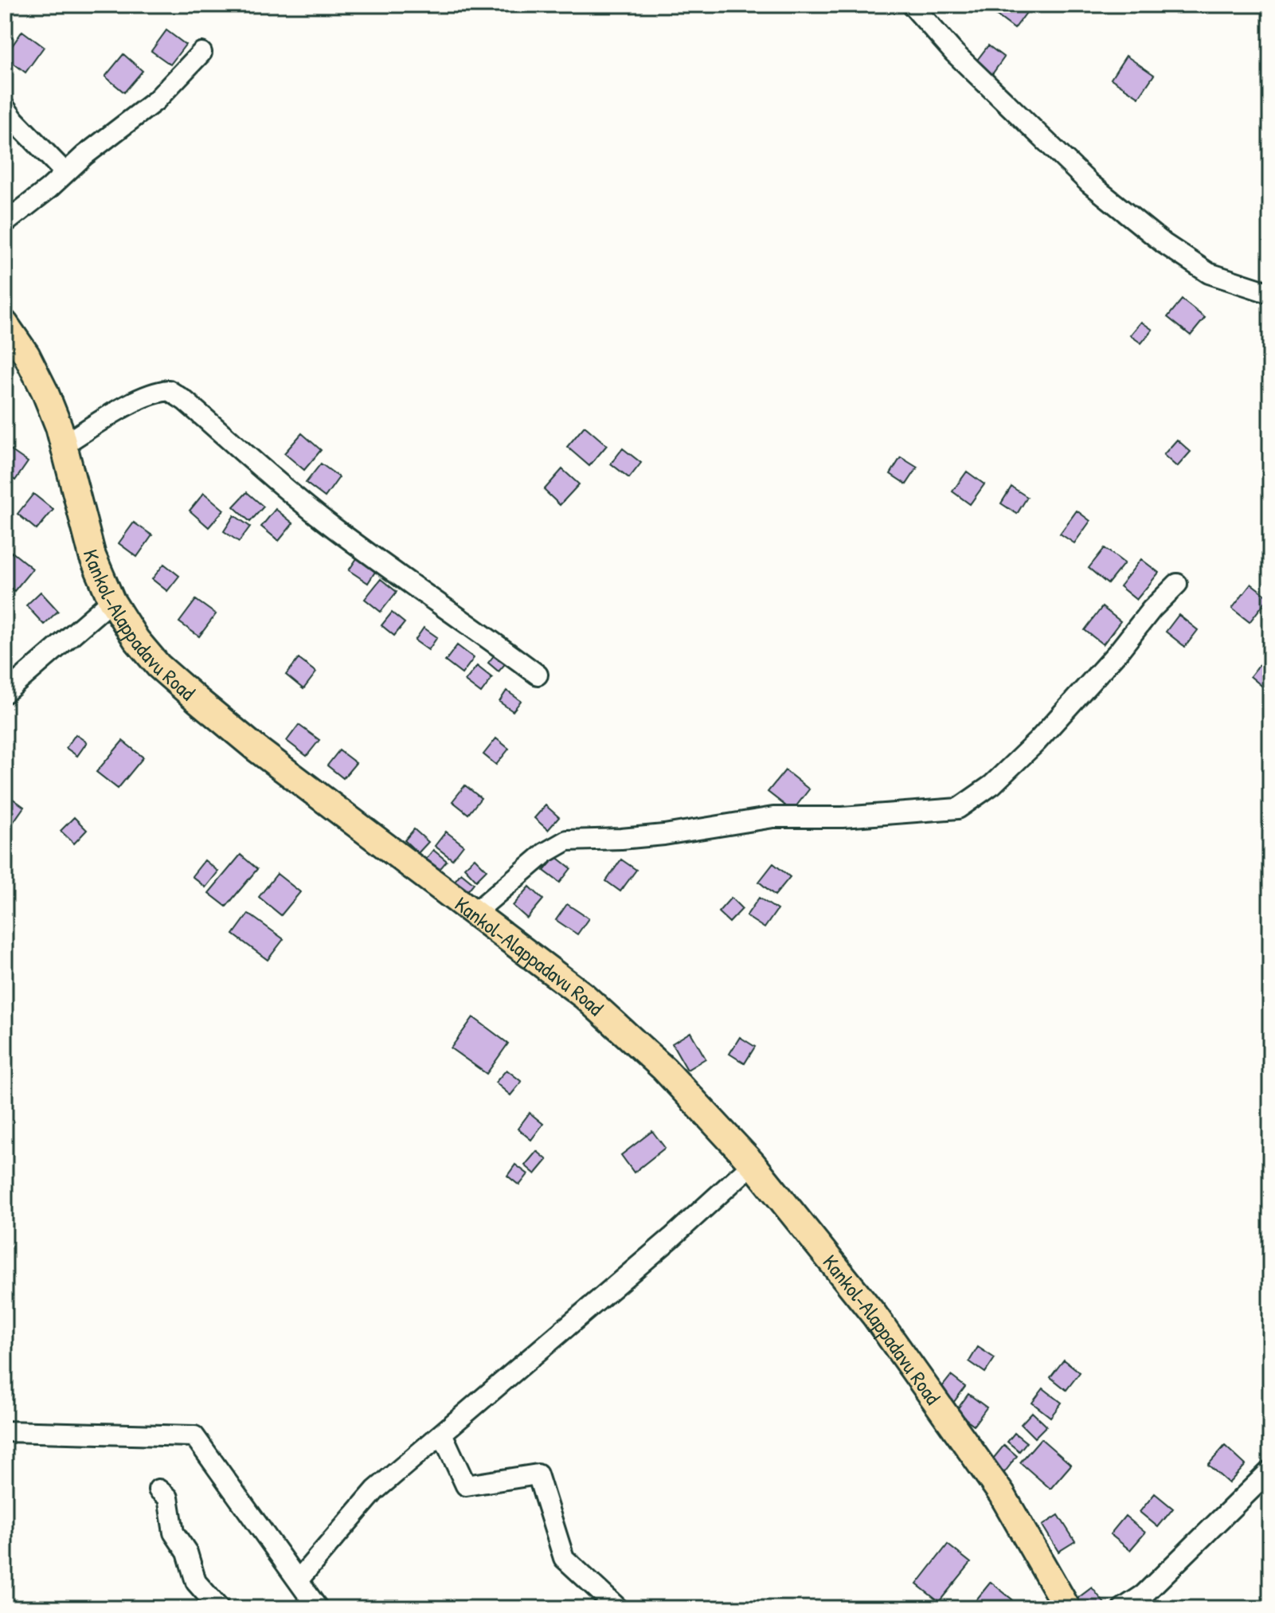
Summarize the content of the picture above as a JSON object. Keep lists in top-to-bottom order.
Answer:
{
  "streets": {
    "main road": ["Kankol-Alappadavu Road"]
  }
}
